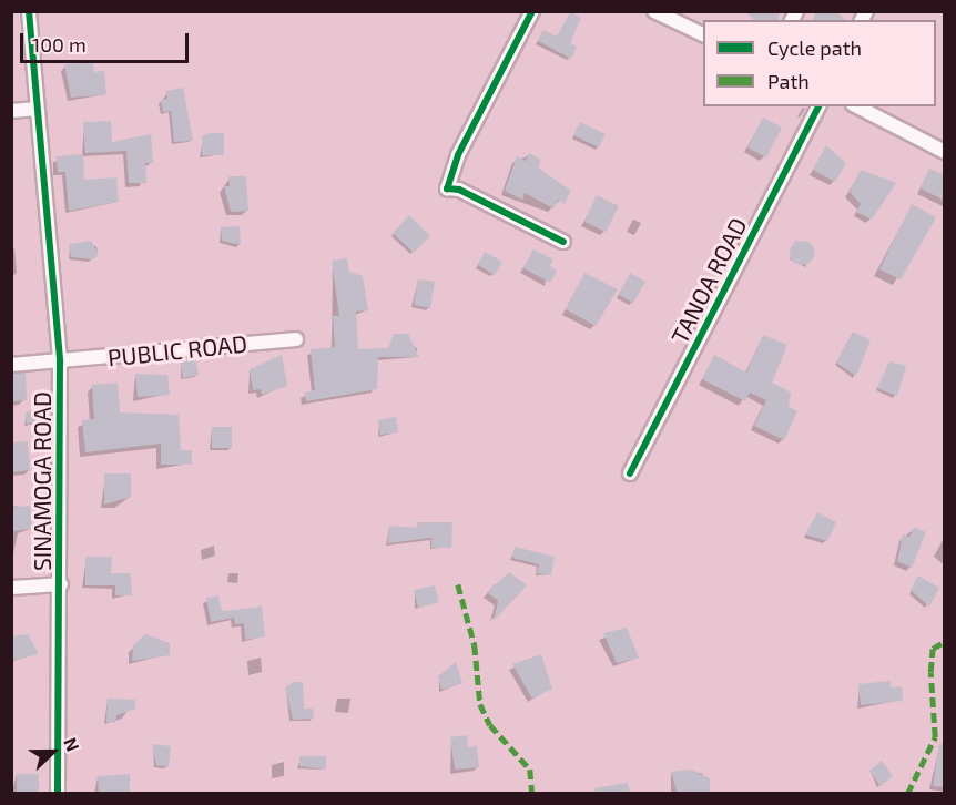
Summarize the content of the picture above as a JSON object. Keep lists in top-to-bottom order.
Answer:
{
  "streets": {
    "street": ["TANOA ROAD", "PUBLIC ROAD", "SINAMOGA ROAD"]
  },
  "crossings": [
    ["PUBLIC ROAD", "SINAMOGA ROAD"]
  ],
  "legend": ["Cycle path", "Path"],
  "scale_bar": "100 m",
  "north": "right"
}
